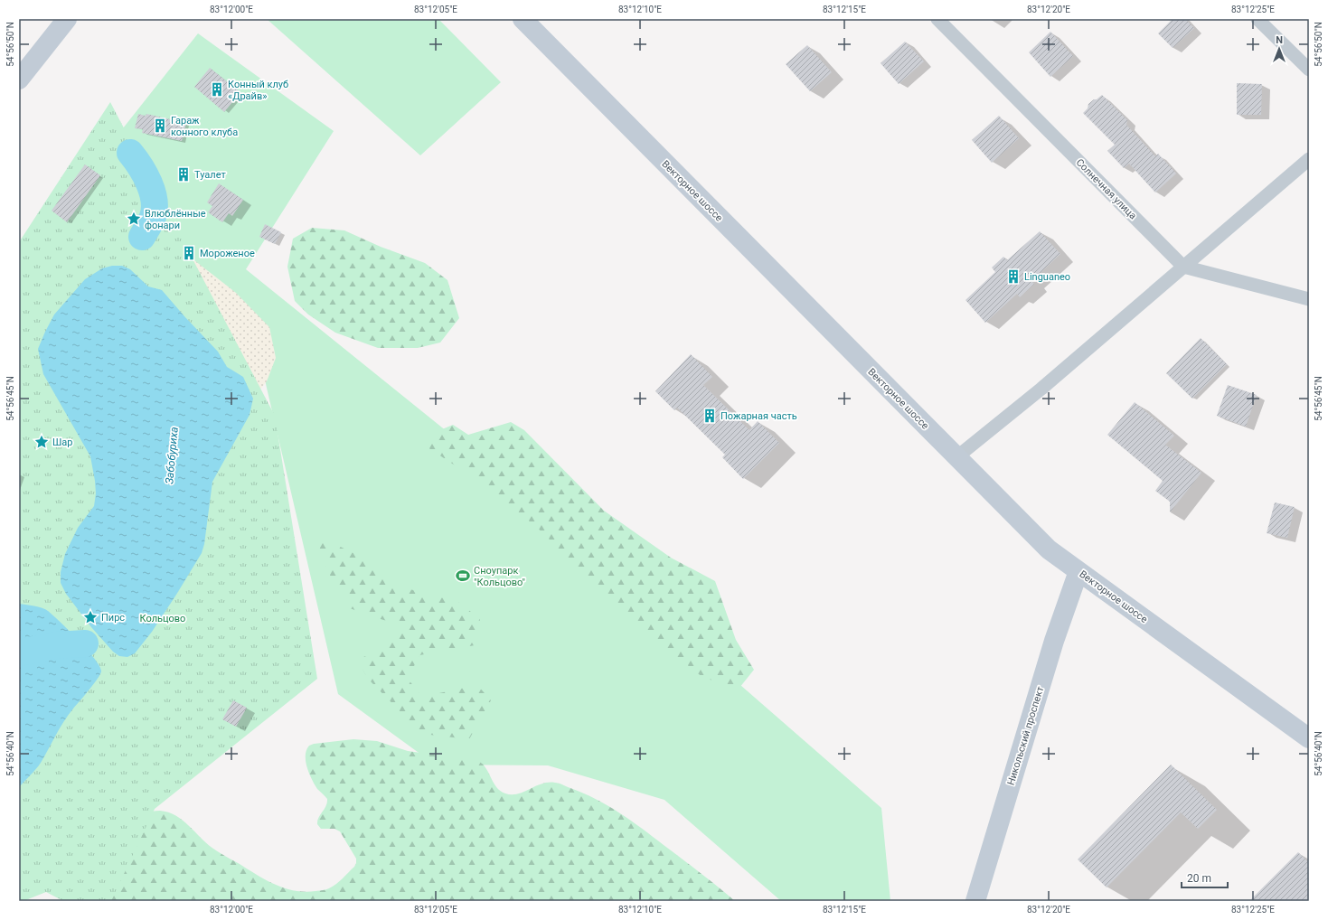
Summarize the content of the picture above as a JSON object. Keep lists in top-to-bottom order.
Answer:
{
  "streets": {
    "main road": ["Векторное шоссе", "Никольский проспект"],
    "street": ["Солнечная улица"]
  },
  "crossings": [
    ["Векторное шоссе", "Никольский проспект"]
  ],
  "water": ["Забобуриха"],
  "parks": ["Кольцово"],
  "places": {
    "building": [
      "Конный клуб «Драйв»",
      "Гараж конного клуба",
      "Туалет",
      "Мороженое",
      "Linguaneo",
      "Пожарная часть"
    ],
    "place": ["Влюблённые фонари", "Шар", "Пирс"],
    "sports": ["Сноупарк \"Кольцово\""]
  },
  "scale_bar": "20 m",
  "north": "top",
  "coordinates": [
    "83°12'00\"E",
    "83°12'05\"E",
    "83°12'10\"E",
    "83°12'15\"E",
    "83°12'20\"E",
    "83°12'25\"E",
    "54°56'50\"N",
    "54°56'45\"N",
    "54°56'40\"N"
  ]
}
